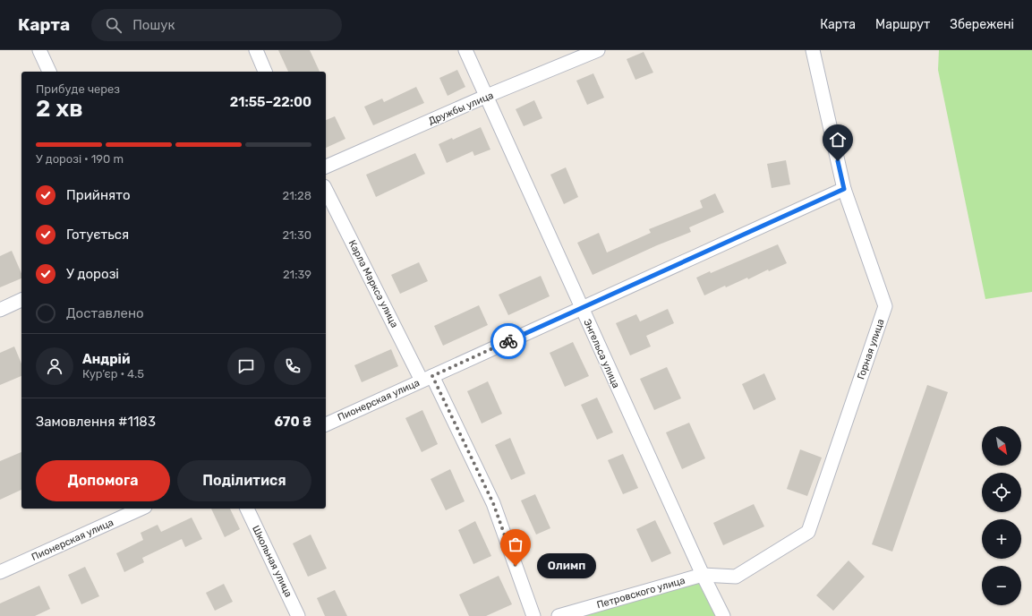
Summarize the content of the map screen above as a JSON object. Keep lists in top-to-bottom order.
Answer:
{
  "streets": {
    "street": [
      "Дружбы улица",
      "Карла Маркса улица",
      "Горная улица",
      "Энгельса улица",
      "Пионерская улица",
      "Школьная улица",
      "Петровского улица"
    ]
  },
  "crossings": [
    ["Дружбы улица", "Энгельса улица"],
    ["Карла Маркса улица", "Пионерская улица"],
    ["Горная улица", "Энгельса улица"],
    ["Горная улица", "Пионерская улица"],
    ["Горная улица", "Петровского улица"],
    ["Энгельса улица", "Пионерская улица"],
    ["Энгельса улица", "Петровского улица"]
  ],
  "places": ["Олимп"],
  "north": "bottom right",
  "page": {
    "header": "Карта",
    "search": "Пошук",
    "nav": ["Карта", "Маршрут", "Збережені"],
    "heading": ["2 хв", "Прибуде через", "21:55–22:00"],
    "panel": [
      "Андрій",
      "Кур’єр · 4.5",
      "Замовлення #1183",
      "670 ₴"
    ],
    "bar": "У дорозі · 190 m",
    "list": [
      ["Прийнято", "21:28"],
      ["Готується", "21:30"],
      ["У дорозі", "21:39"],
      "Доставлено"
    ],
    "map_buttons": ["+", "−"],
    "buttons": ["Допомога", "Поділитися"],
    "bubble": "Олимп"
  }
}
